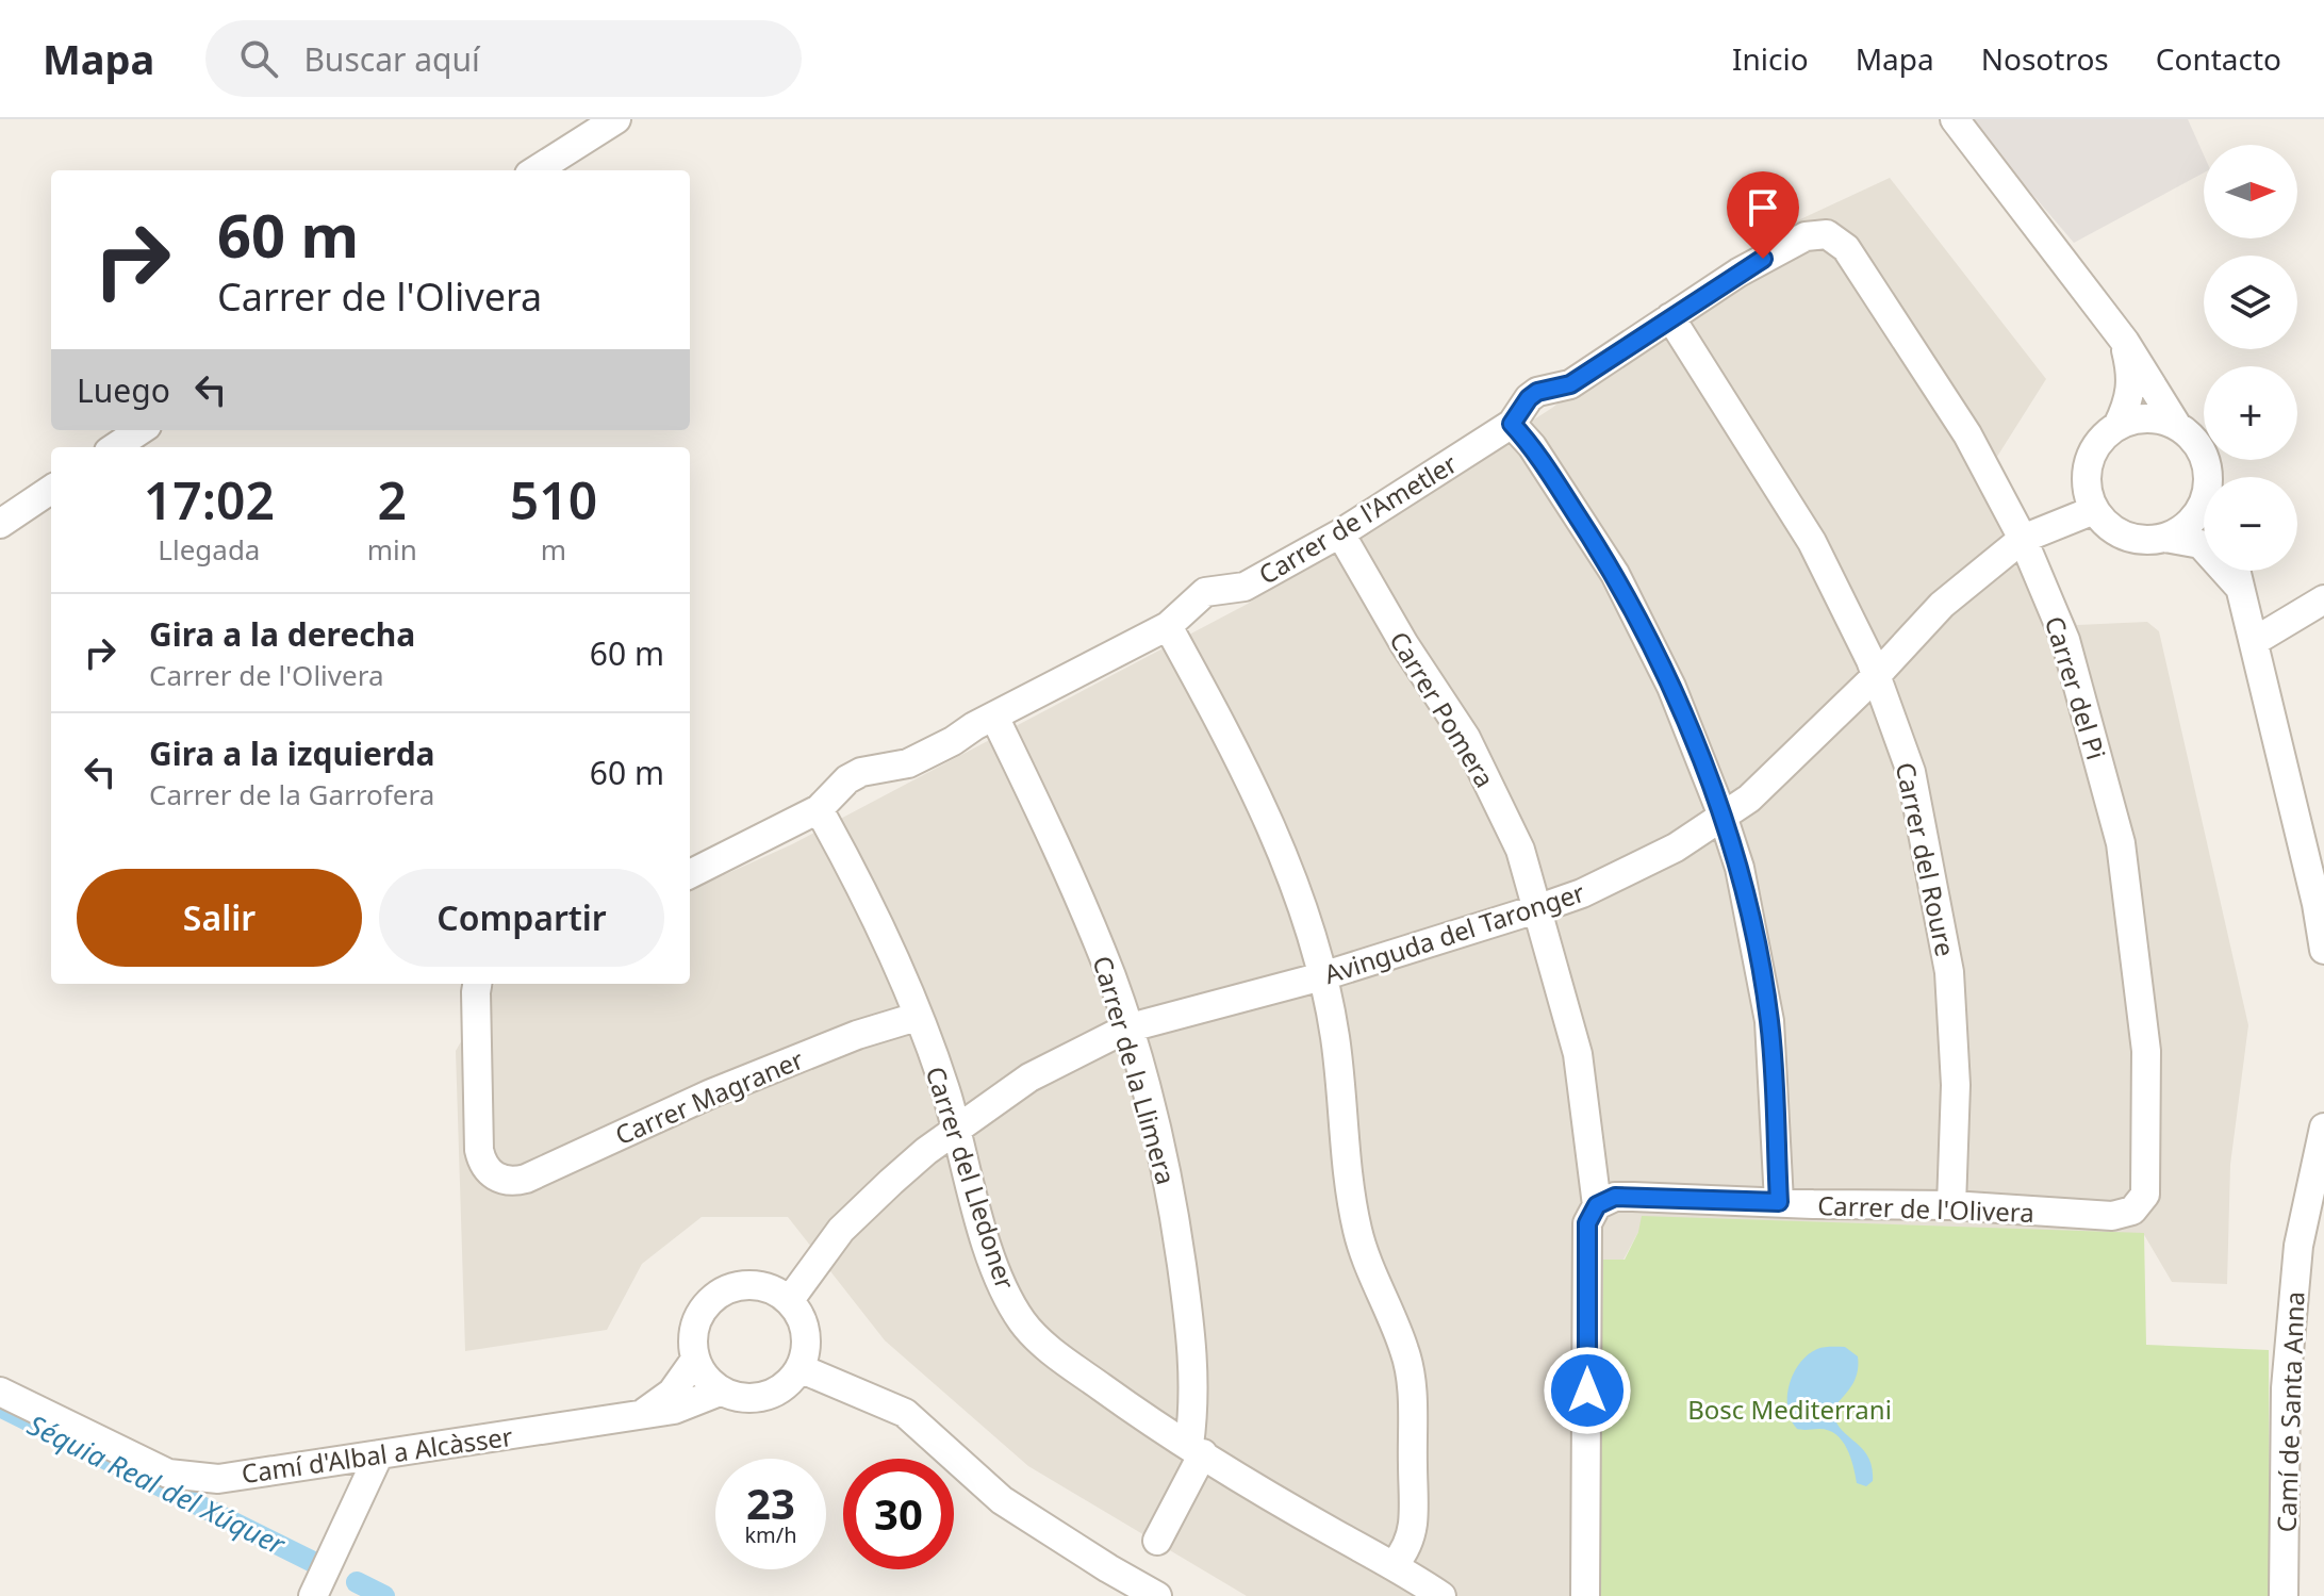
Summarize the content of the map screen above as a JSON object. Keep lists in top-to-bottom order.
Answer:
{
  "streets": {
    "street": [
      "Carrer de l'Ametler",
      "Carrer del Pi",
      "Carrer Pomera",
      "Carrer del Roure",
      "Avinguda del Taronger",
      "Carrer de la Llimera",
      "Carrer Magraner",
      "Carrer del Lledoner",
      "Carrer de l'Olivera",
      "Camí de Santa Anna",
      "Camí d'Albal a Alcàsser"
    ]
  },
  "crossings": [
    ["Carrer de l'Ametler", "Carrer del Pi"],
    ["Carrer de l'Ametler", "Carrer Pomera"],
    ["Carrer de l'Ametler", "Carrer del Roure"],
    ["Carrer de l'Ametler", "Carrer de la Llimera"],
    ["Carrer de l'Ametler", "Carrer del Lledoner"],
    ["Carrer del Pi", "Avinguda del Taronger"],
    ["Carrer del Pi", "Carrer de l'Olivera"],
    ["Carrer Pomera", "Avinguda del Taronger"],
    ["Carrer Pomera", "Carrer de l'Olivera"],
    ["Carrer del Roure", "Avinguda del Taronger"],
    ["Carrer del Roure", "Carrer de l'Olivera"],
    ["Avinguda del Taronger", "Carrer de la Llimera"],
    ["Avinguda del Taronger", "Carrer del Lledoner"],
    ["Avinguda del Taronger", "Camí d'Albal a Alcàsser"],
    ["Carrer de la Llimera", "Carrer del Lledoner"],
    ["Carrer Magraner", "Carrer del Lledoner"]
  ],
  "water": ["Séquia Real del Xúquer"],
  "parks": ["Bosc Mediterrani"],
  "north": "right",
  "page": {
    "header": "Mapa",
    "search": "Buscar aquí",
    "nav": [
      "Inicio",
      "Mapa",
      "Nosotros",
      "Contacto"
    ],
    "map_buttons": ["+", "−"],
    "turn": ["60 m", "Carrer de l'Olivera"],
    "then": "Luego",
    "eta": [
      "17:02",
      "Llegada",
      "2",
      "min",
      "510",
      "m"
    ],
    "list": [
      {
        "name": "Gira a la derecha",
        "note": "Carrer de l'Olivera",
        "value": "60 m"
      },
      {
        "name": "Gira a la izquierda",
        "note": "Carrer de la Garrofera",
        "value": "60 m"
      }
    ],
    "buttons": ["Salir", "Compartir"],
    "speed": "23 km/h",
    "limit": "30"
  }
}
